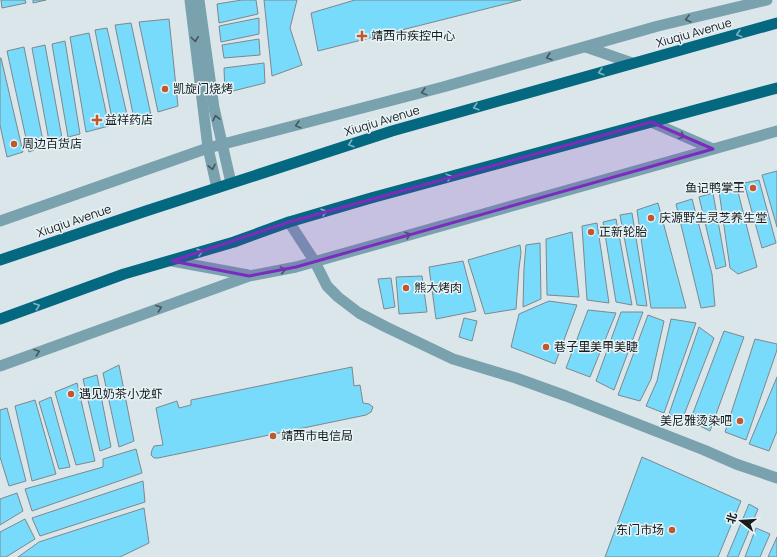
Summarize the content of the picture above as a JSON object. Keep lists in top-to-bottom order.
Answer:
{
  "streets": {
    "main road": ["Xiuqiu Avenue"]
  },
  "places": {
    "health": ["靖西市疾控中心", "益祥药店"],
    "other": [
      "凯旋门烧烤",
      "周边百货店",
      "鱼记鸭掌王",
      "庆源野生灵芝养生堂",
      "正新轮胎",
      "熊大烤肉",
      "巷子里美甲美睫",
      "遇见奶茶小龙虾",
      "美尼雅烫染吧",
      "靖西市电信局",
      "东门市场"
    ]
  },
  "north": "left"
}
